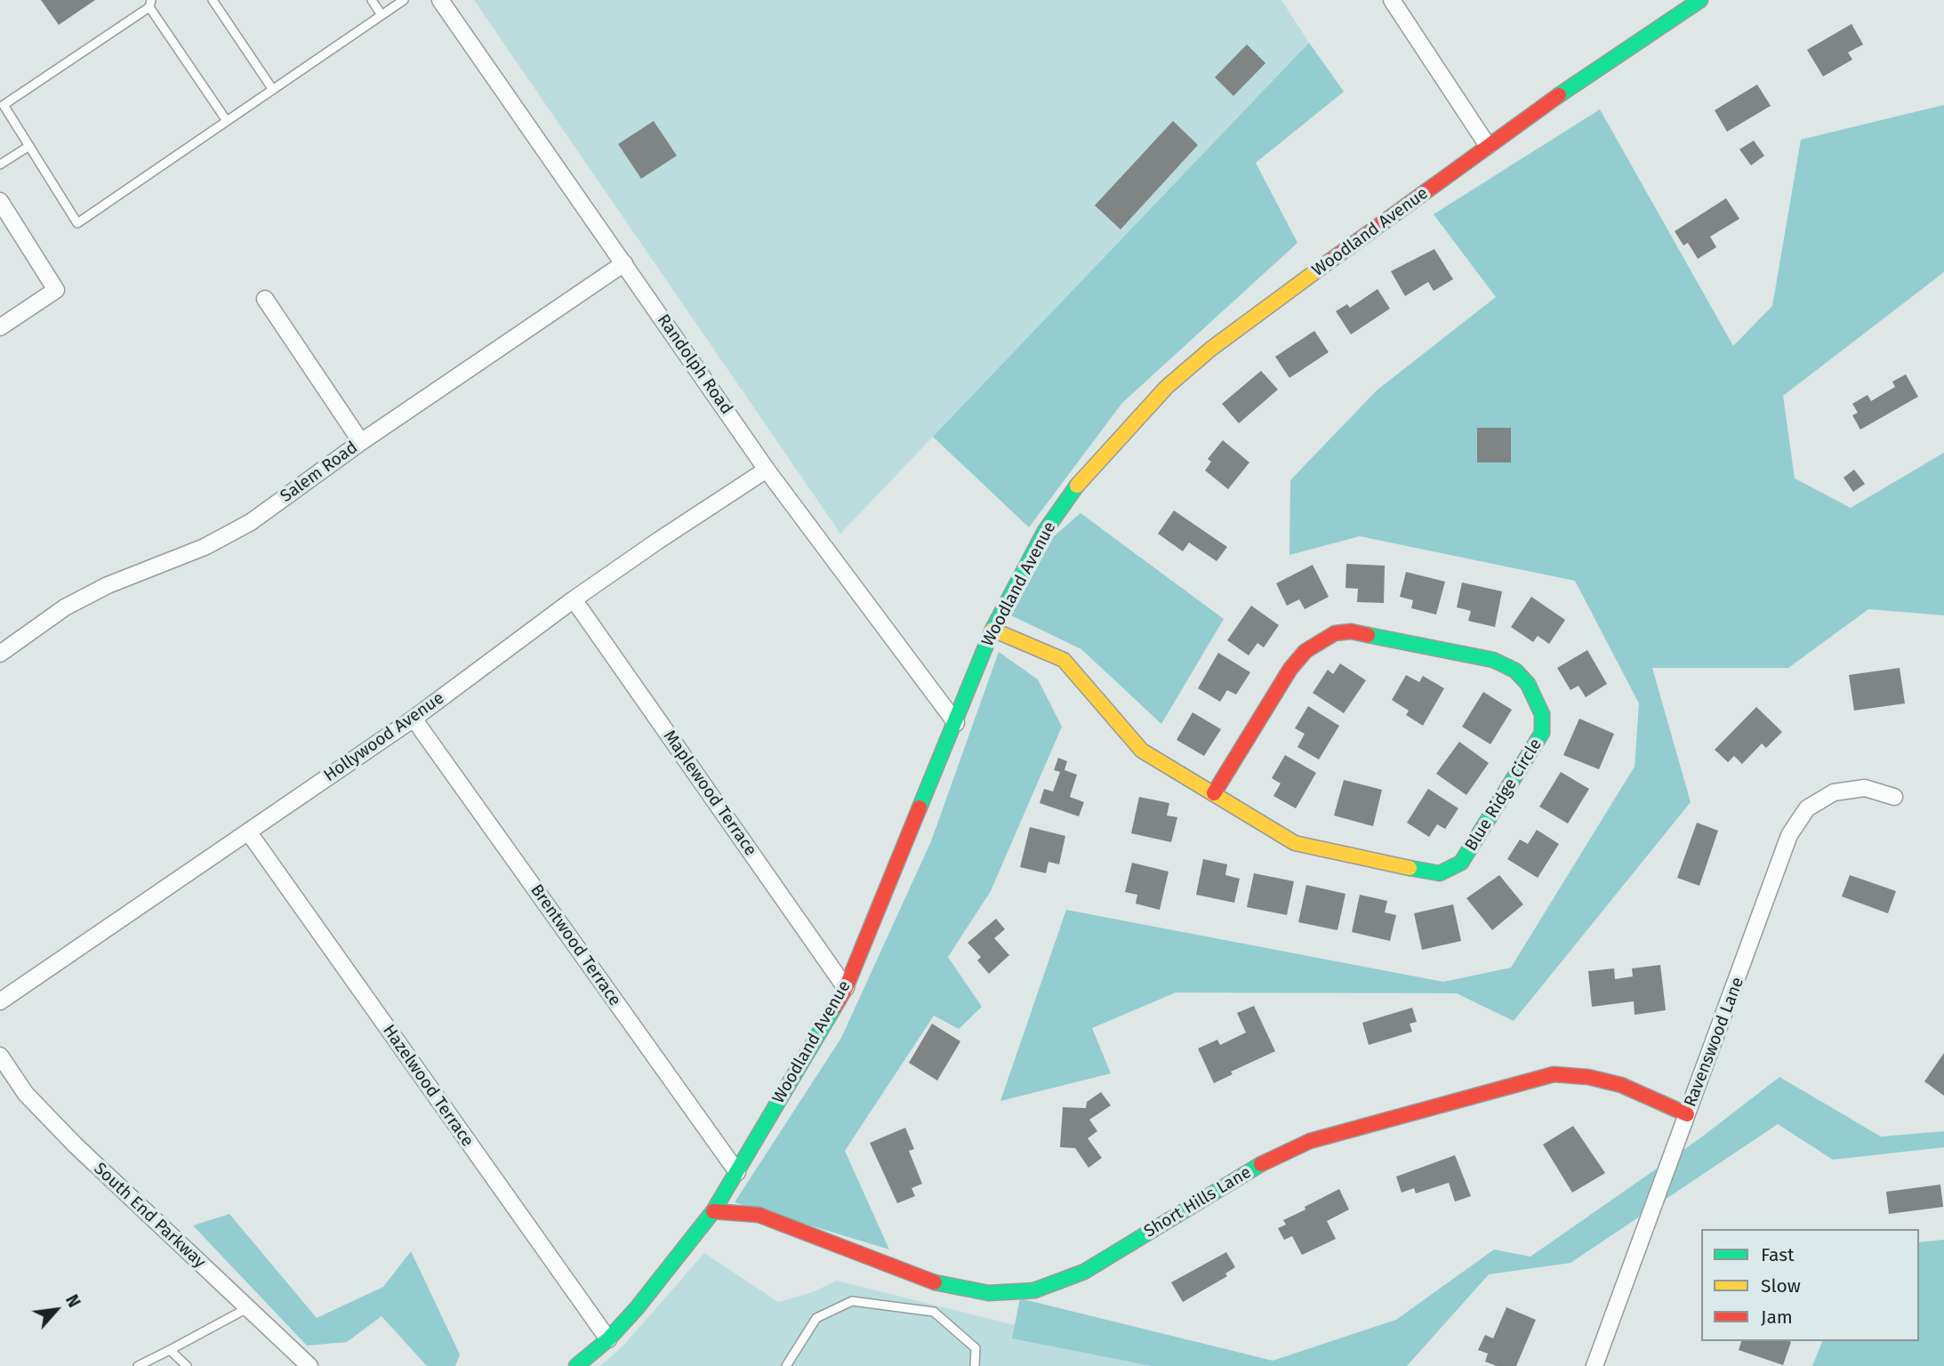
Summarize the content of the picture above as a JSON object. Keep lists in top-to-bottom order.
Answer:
{
  "streets": {
    "street": [
      "Woodland Avenue",
      "Randolph Road",
      "Salem Road",
      "Hollywood Avenue",
      "Maplewood Terrace",
      "Blue Ridge Circle",
      "Brentwood Terrace",
      "Ravenswood Lane",
      "Hazelwood Terrace",
      "Short Hills Lane",
      "South End Parkway"
    ]
  },
  "crossings": [
    ["Woodland Avenue", "Randolph Road"],
    ["Woodland Avenue", "Maplewood Terrace"],
    ["Woodland Avenue", "Blue Ridge Circle"],
    ["Woodland Avenue", "Brentwood Terrace"],
    ["Woodland Avenue", "Hazelwood Terrace"],
    ["Woodland Avenue", "Short Hills Lane"],
    ["Randolph Road", "Salem Road"],
    ["Randolph Road", "Hollywood Avenue"],
    ["Hollywood Avenue", "Maplewood Terrace"],
    ["Hollywood Avenue", "Brentwood Terrace"],
    ["Hollywood Avenue", "Hazelwood Terrace"],
    ["Ravenswood Lane", "Short Hills Lane"]
  ],
  "legend": ["Fast", "Slow", "Jam"],
  "north": "top right"
}
